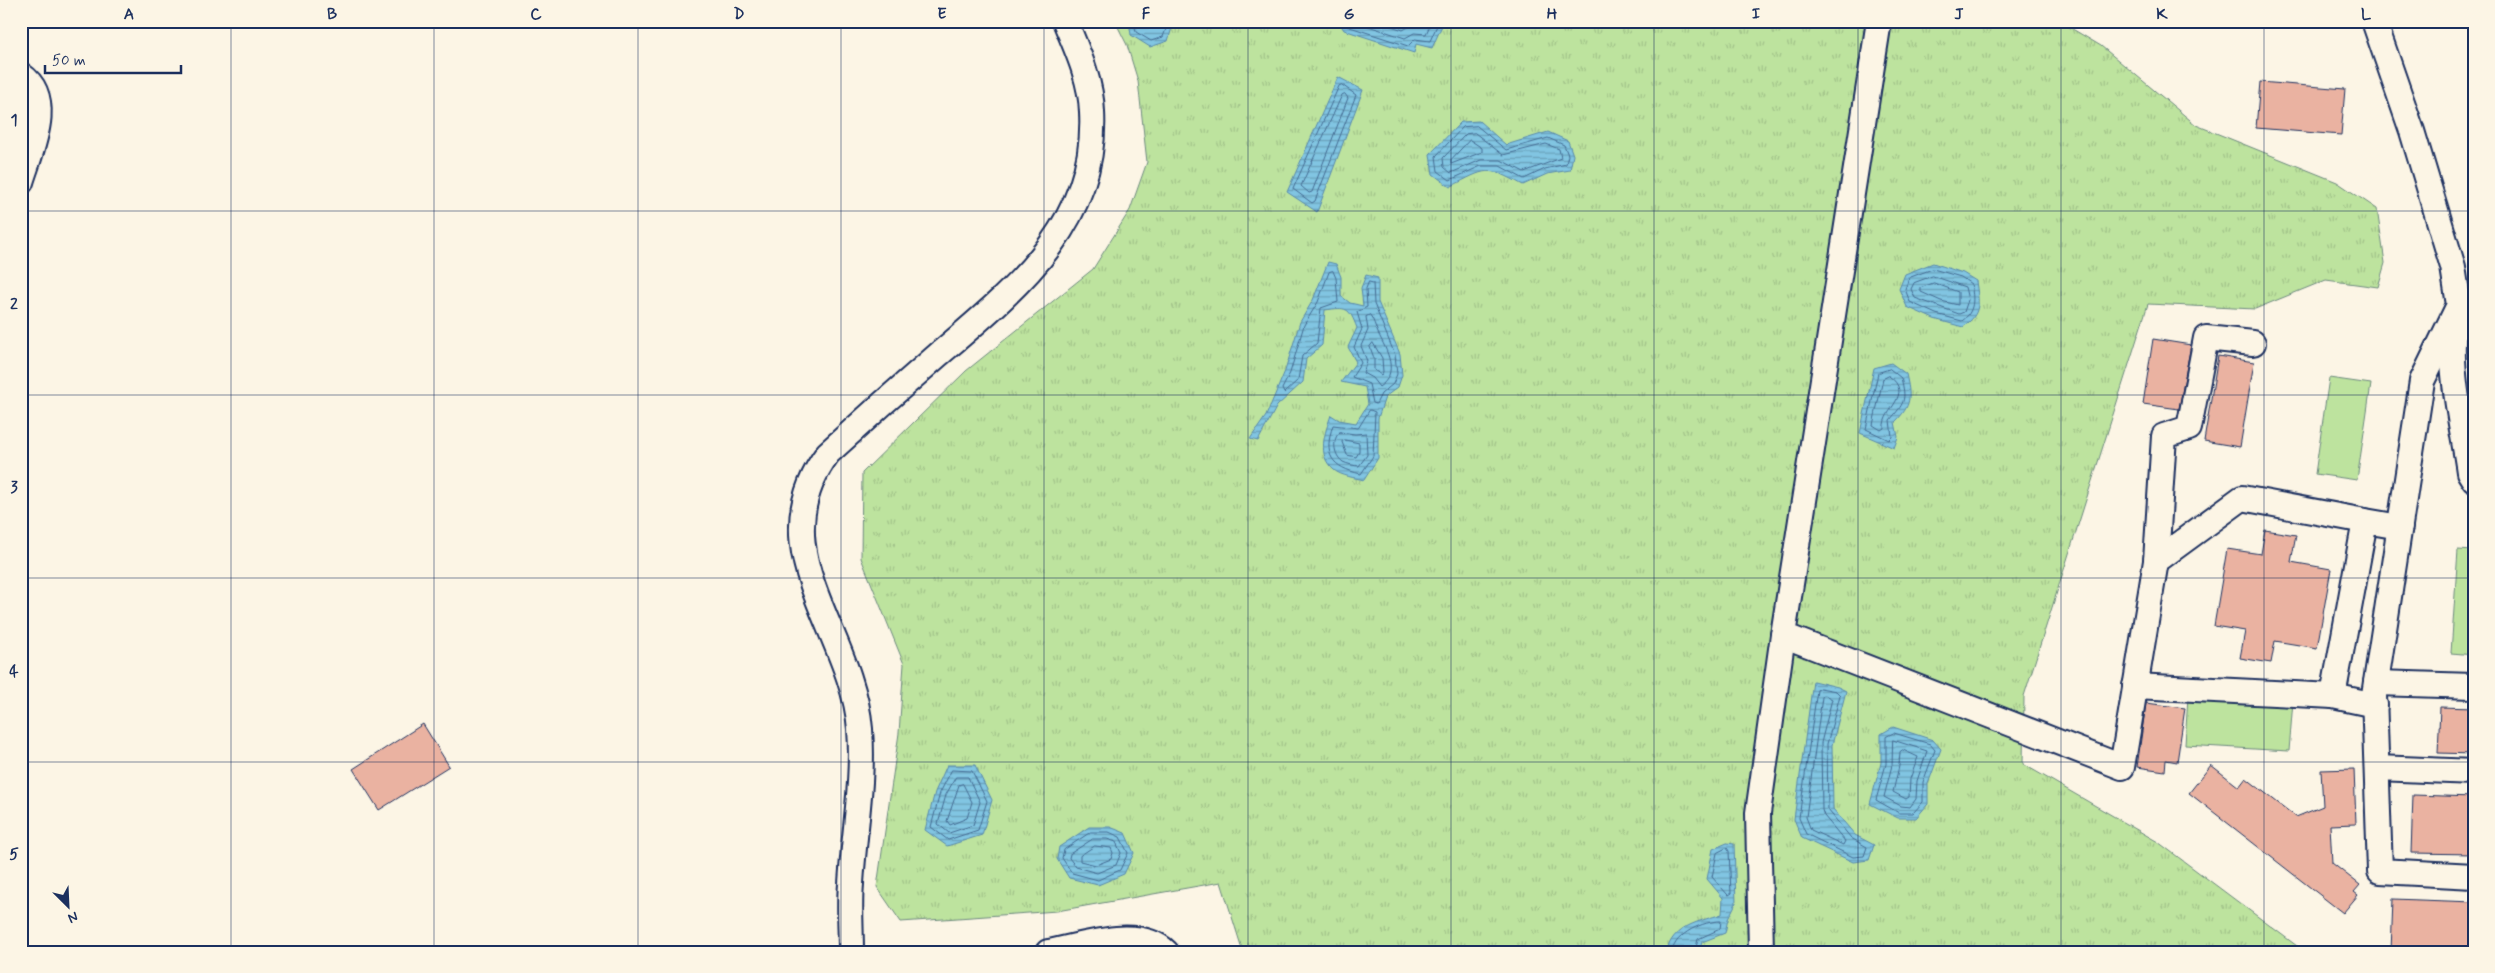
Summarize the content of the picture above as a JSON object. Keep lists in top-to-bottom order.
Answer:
{
  "scale_bar": "50 m",
  "north": "bottom right",
  "grid": {
    "columns": [
      "A",
      "B",
      "C",
      "D",
      "E",
      "F",
      "G",
      "H",
      "I",
      "J",
      "K",
      "L"
    ],
    "rows": [
      "1",
      "2",
      "3",
      "4",
      "5"
    ]
  }
}
